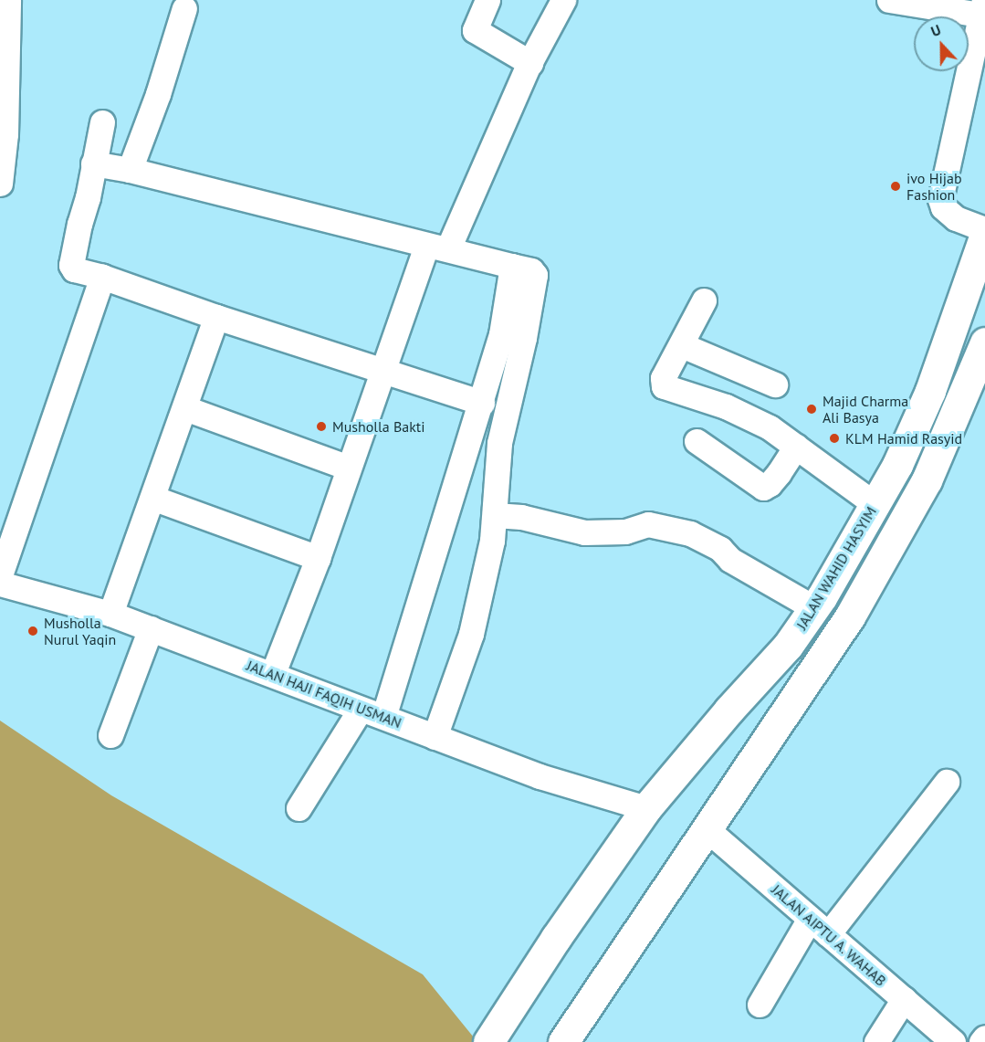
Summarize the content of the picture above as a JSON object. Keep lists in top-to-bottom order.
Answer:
{
  "streets": {
    "highway": ["JALAN WAHID HASYIM"],
    "street": ["JALAN HAJI FAQIH USMAN", "JALAN AIPTU A. WAHAB"]
  },
  "crossings": [
    ["JALAN WAHID HASYIM", "JALAN HAJI FAQIH USMAN"]
  ],
  "places": [
    "ivo Hijab Fashion",
    "Majid Charma Ali Basya",
    "Musholla Bakti",
    "KLM Hamid Rasyid",
    "Musholla Nurul Yaqin"
  ],
  "north": "top"
}
